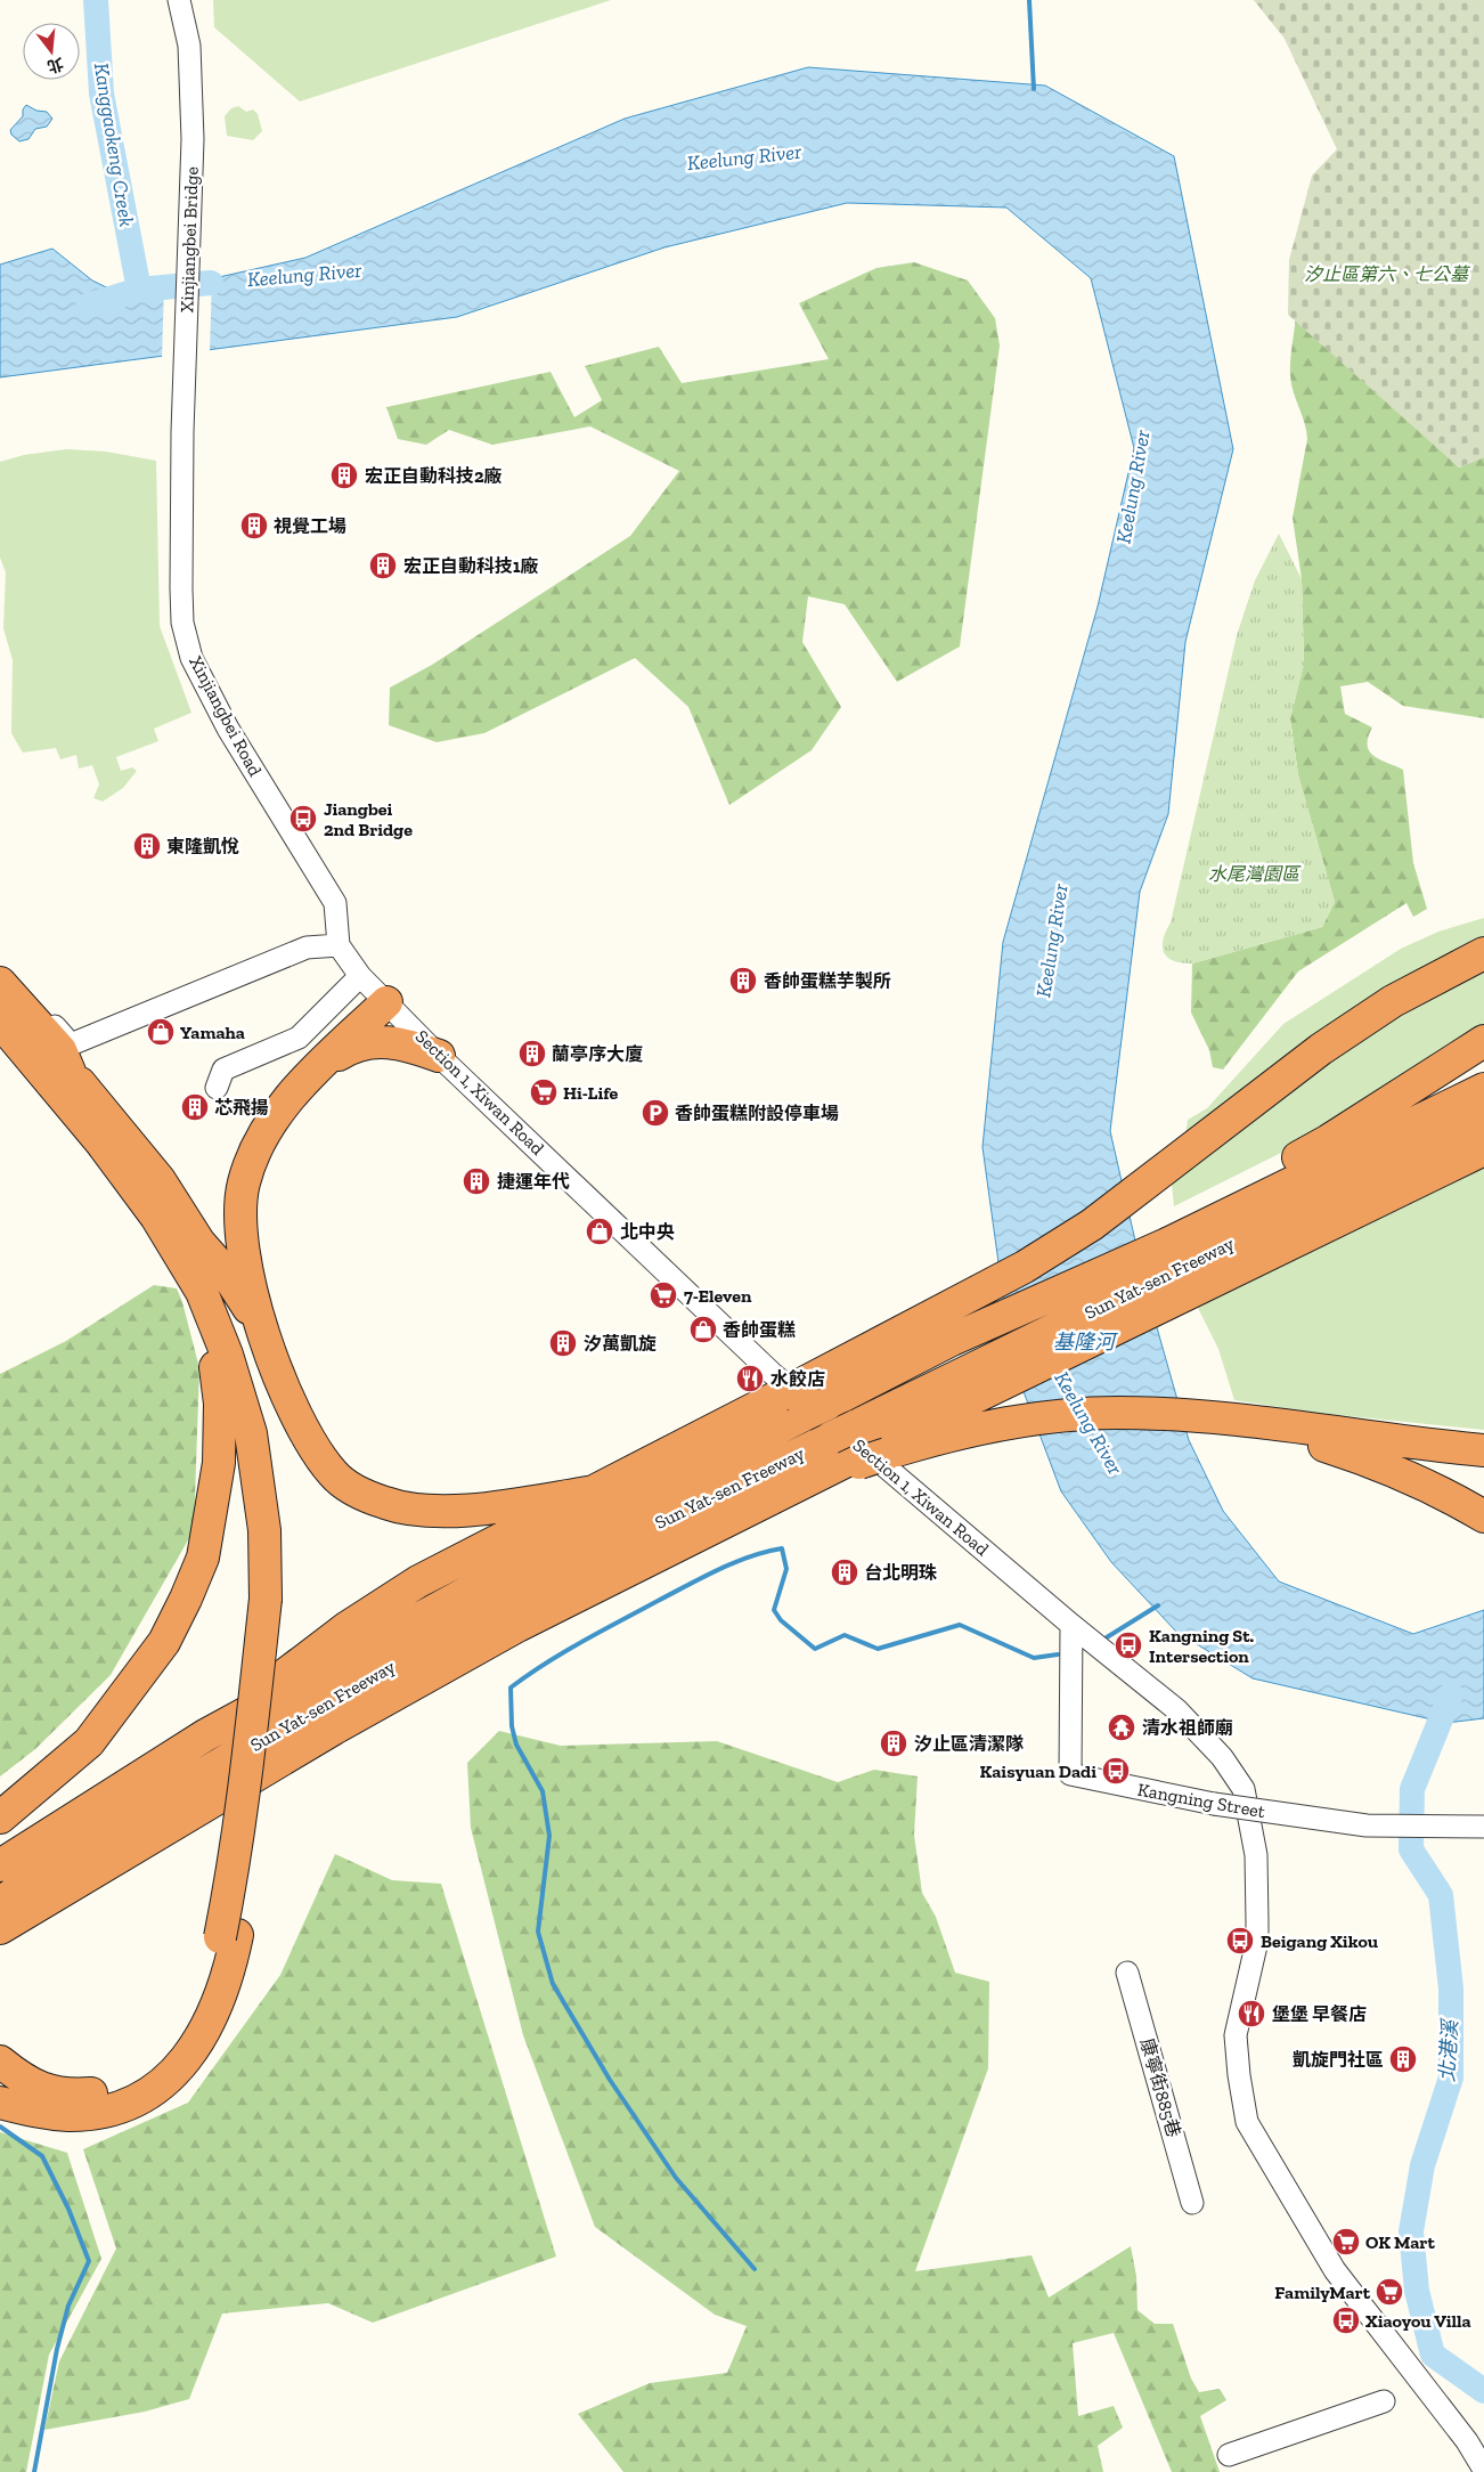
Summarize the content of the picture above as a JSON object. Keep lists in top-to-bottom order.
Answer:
{
  "streets": {
    "highway": ["Sun Yat-sen Freeway"],
    "street": [
      "Xinjiangbei Bridge",
      "Xinjiangbei Road",
      "Section 1, Xiwan Road",
      "Kangning Street",
      "康寧街885巷"
    ]
  },
  "crossings": [
    ["Xinjiangbei Bridge", "Xinjiangbei Road"],
    ["Xinjiangbei Road", "Section 1, Xiwan Road"],
    ["Section 1, Xiwan Road", "Kangning Street"]
  ],
  "water": [
    "Kanggaokeng Creek",
    "Keelung River",
    "基隆河",
    "北港溪"
  ],
  "parks": ["汐止區第六、七公墓", "水尾灣園區"],
  "places": {
    "building": [
      "宏正自動科技2廠",
      "視覺工場",
      "宏正自動科技1廠",
      "東隆凱悅",
      "香帥蛋糕芋製所",
      "蘭亭序大廈",
      "芯飛揚",
      "捷運年代",
      "汐萬凱旋",
      "台北明珠",
      "汐止區清潔隊",
      "凱旋門社區"
    ],
    "bus stop": [
      "Jiangbei 2nd Bridge",
      "Kangning St. Intersection",
      "Kaisyuan Dadi",
      "Beigang Xikou",
      "Xiaoyou Villa"
    ],
    "shop": ["Yamaha", "北中央", "香帥蛋糕"],
    "supermarket": [
      "Hi-Life",
      "7-Eleven",
      "OK Mart",
      "FamilyMart"
    ],
    "parking": ["香帥蛋糕附設停車場"],
    "restaurant": ["水餃店", "堡堡 早餐店"],
    "temple": ["清水祖師廟"]
  },
  "north": "bottom"
}
